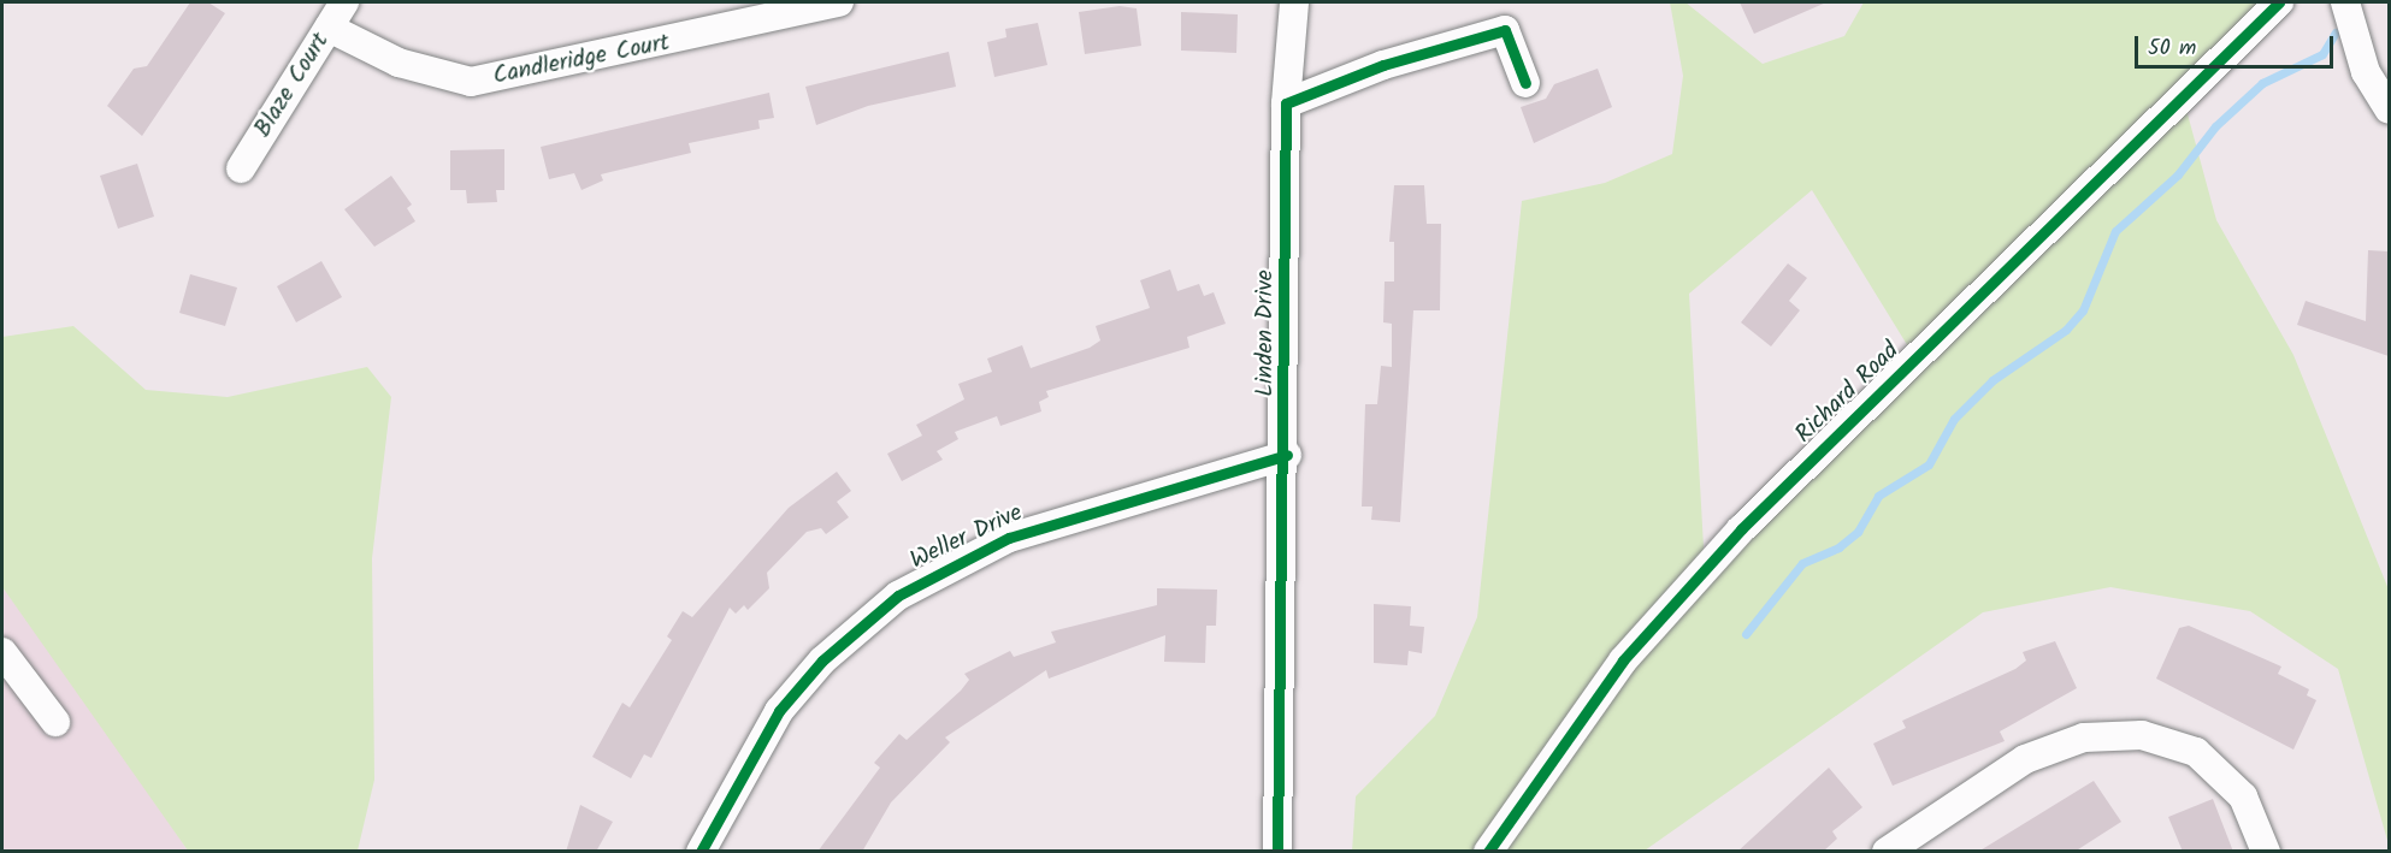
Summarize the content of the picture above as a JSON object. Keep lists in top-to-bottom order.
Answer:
{
  "streets": {
    "street": [
      "Candleridge Court",
      "Blaze Court",
      "Linden Drive",
      "Richard Road",
      "Weller Drive"
    ]
  },
  "crossings": [
    ["Candleridge Court", "Blaze Court"],
    ["Linden Drive", "Weller Drive"]
  ],
  "scale_bar": "50 m"
}
